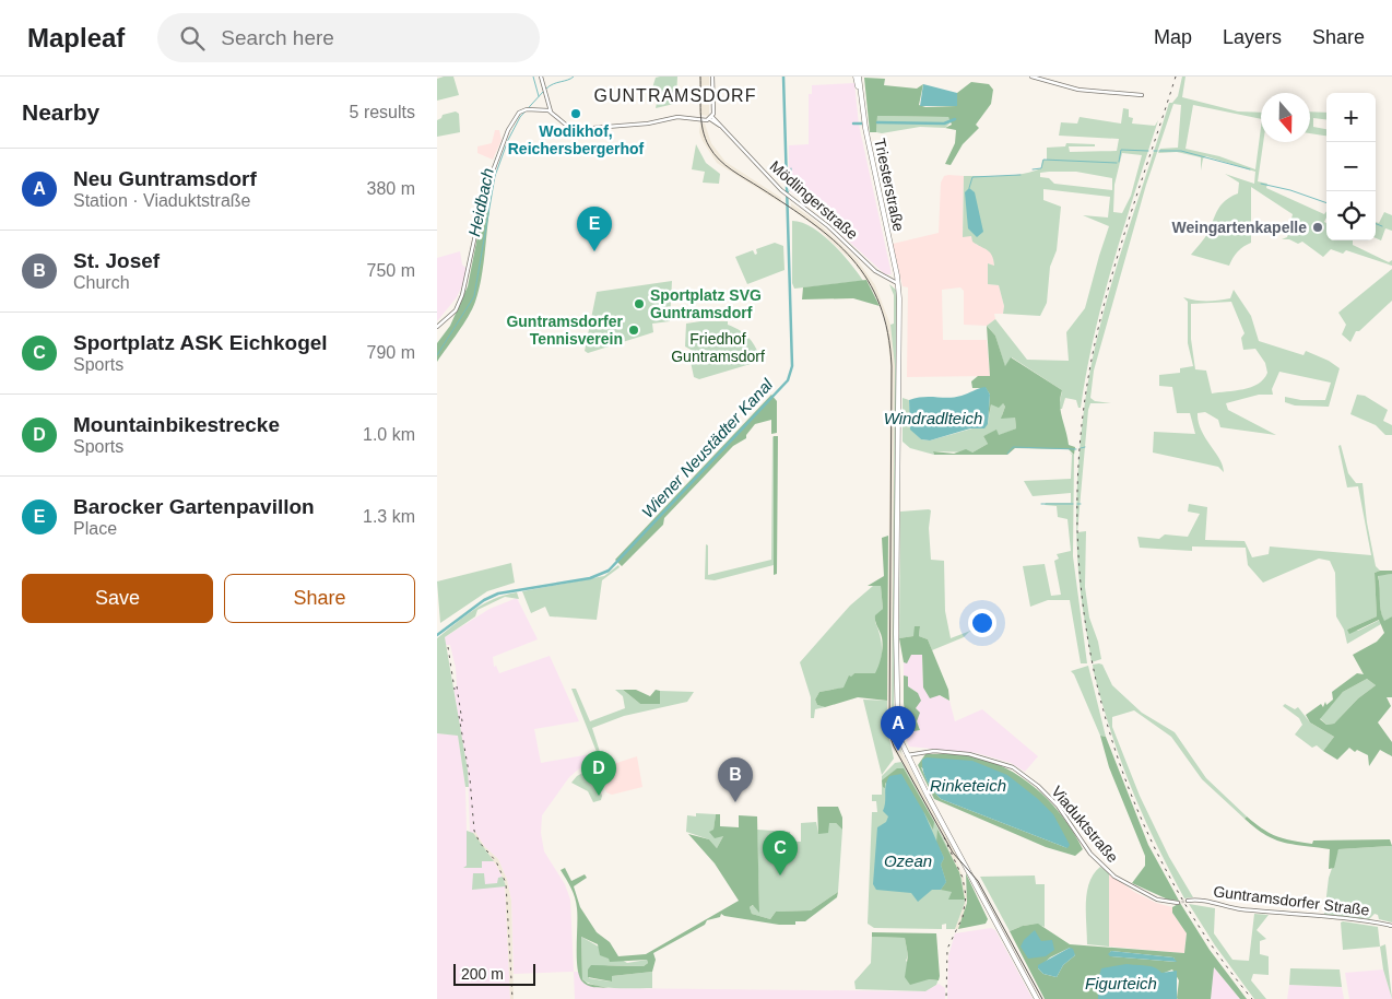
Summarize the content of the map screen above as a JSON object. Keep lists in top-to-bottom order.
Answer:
{
  "streets": {
    "main road": ["Triesterstraße"],
    "street": ["Mödlingerstraße", "Viaduktstraße", "Guntramsdorfer Straße"]
  },
  "crossings": [
    ["Triesterstraße", "Mödlingerstraße"],
    ["Triesterstraße", "Viaduktstraße"]
  ],
  "districts": ["GUNTRAMSDORF"],
  "water": [
    "Heidbach",
    "Windradlteich",
    "Wiener Neustädter Kanal",
    "Rinketeich",
    "Ozean",
    "Figurteich"
  ],
  "parks": ["Friedhof Guntramsdorf"],
  "places": [
    "Wodikhof, Reichersbergerhof",
    "Weingartenkapelle",
    "Sportplatz SVG Guntramsdorf",
    "Guntramsdorfer Tennisverein"
  ],
  "scale_bar": "200 m",
  "north": "bottom",
  "page": {
    "header": "Mapleaf",
    "search": "Search here",
    "nav": ["Map", "Layers", "Share"],
    "heading": ["Nearby", "5 results"],
    "map_buttons": ["+", "−"],
    "list": [
      {
        "mark": "A",
        "name": "Neu Guntramsdorf",
        "note": "Station · Viaduktstraße",
        "value": "380 m"
      },
      {
        "mark": "B",
        "name": "St. Josef",
        "note": "Church",
        "value": "750 m"
      },
      {
        "mark": "C",
        "name": "Sportplatz ASK Eichkogel",
        "note": "Sports",
        "value": "790 m"
      },
      {
        "mark": "D",
        "name": "Mountainbikestrecke",
        "note": "Sports",
        "value": "1.0 km"
      },
      {
        "mark": "E",
        "name": "Barocker Gartenpavillon",
        "note": "Place",
        "value": "1.3 km"
      }
    ],
    "pins": [
      "E",
      "A",
      "D",
      "B",
      "C"
    ],
    "buttons": ["Save", "Share"],
    "scale": "200 m"
  }
}
